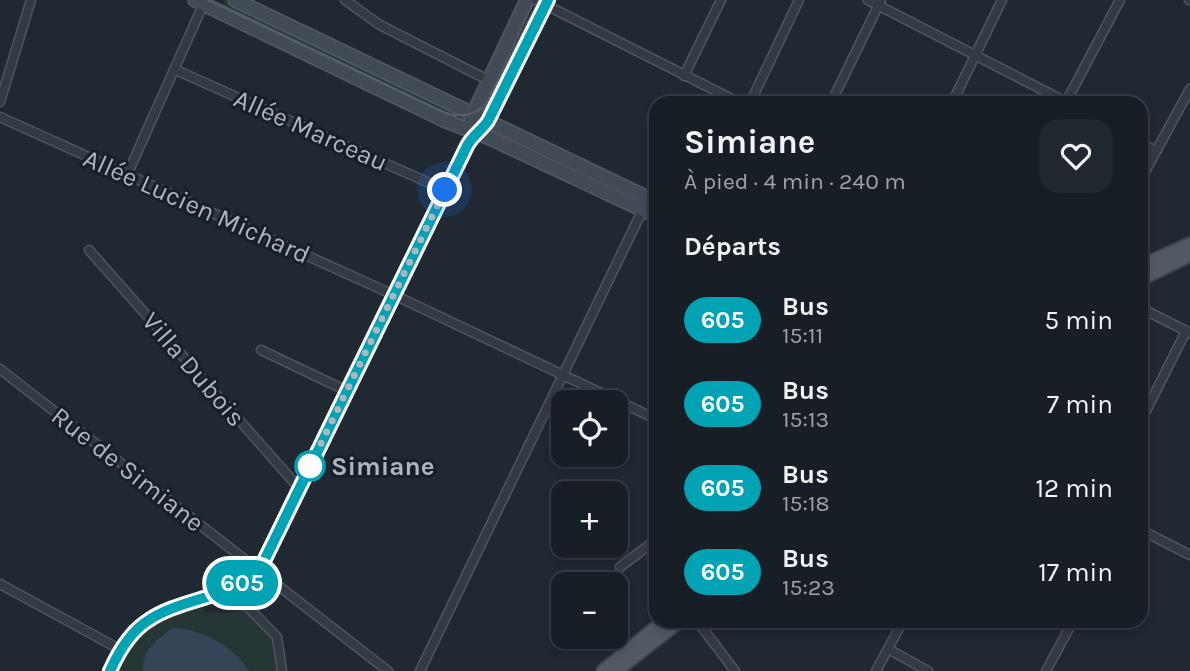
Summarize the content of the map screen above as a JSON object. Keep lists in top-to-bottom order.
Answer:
{
  "streets": {
    "street": [
      "Allée Marceau",
      "Allée Lucien Michard",
      "Villa Dubois",
      "Rue de Simiane"
    ]
  },
  "places": ["Simiane"],
  "lines": ["bus line 605"],
  "page": {
    "on_map": "605",
    "heading": [
      ["Simiane", "À pied · 4 min · 240 m"],
      "Départs"
    ],
    "list": [
      {
        "mark": "605",
        "name": "Bus",
        "note": "15:11",
        "value": "5 min"
      },
      {
        "mark": "605",
        "name": "Bus",
        "note": "15:13",
        "value": "7 min"
      },
      {
        "mark": "605",
        "name": "Bus",
        "note": "15:18",
        "value": "12 min"
      },
      {
        "mark": "605",
        "name": "Bus",
        "note": "15:23",
        "value": "17 min"
      }
    ],
    "map_buttons": ["+", "−"]
  }
}
